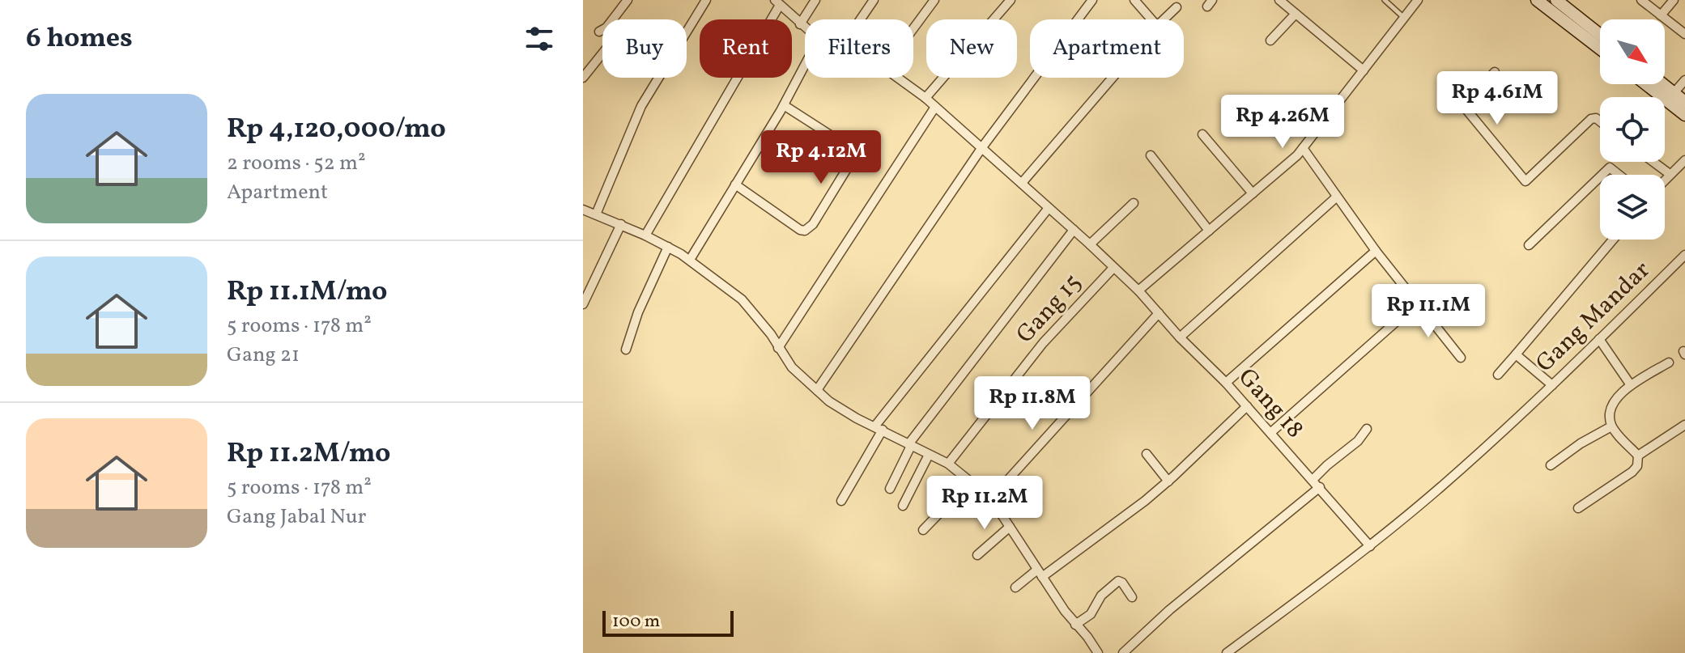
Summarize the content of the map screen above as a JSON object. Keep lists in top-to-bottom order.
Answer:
{
  "streets": {
    "street": ["Gang 15", "Gang Mandar", "Gang 18"]
  },
  "crossings": [
    ["Gang 15", "Gang 18"],
    ["Gang Mandar", "Gang 18"]
  ],
  "scale_bar": "100 m",
  "north": "bottom right",
  "page": {
    "heading": "6 homes",
    "chip": [
      "Buy",
      "Rent",
      "Filters",
      "New",
      "Apartment"
    ],
    "price": [
      "Rp 4.61M",
      "Rp 4.26M",
      "Rp 4.12M",
      "Rp 11.1M",
      "Rp 11.8M",
      "Rp 11.2M"
    ],
    "list": [
      {
        "name": "Rp 4,120,000/mo",
        "note": "2 rooms · 52 m² · Apartment"
      },
      {
        "name": "Rp 11.1M/mo",
        "note": "5 rooms · 178 m² · Gang 21"
      },
      {
        "name": "Rp 11.2M/mo",
        "note": "5 rooms · 178 m² · Gang Jabal Nur"
      }
    ],
    "scale": "100 m"
  }
}
